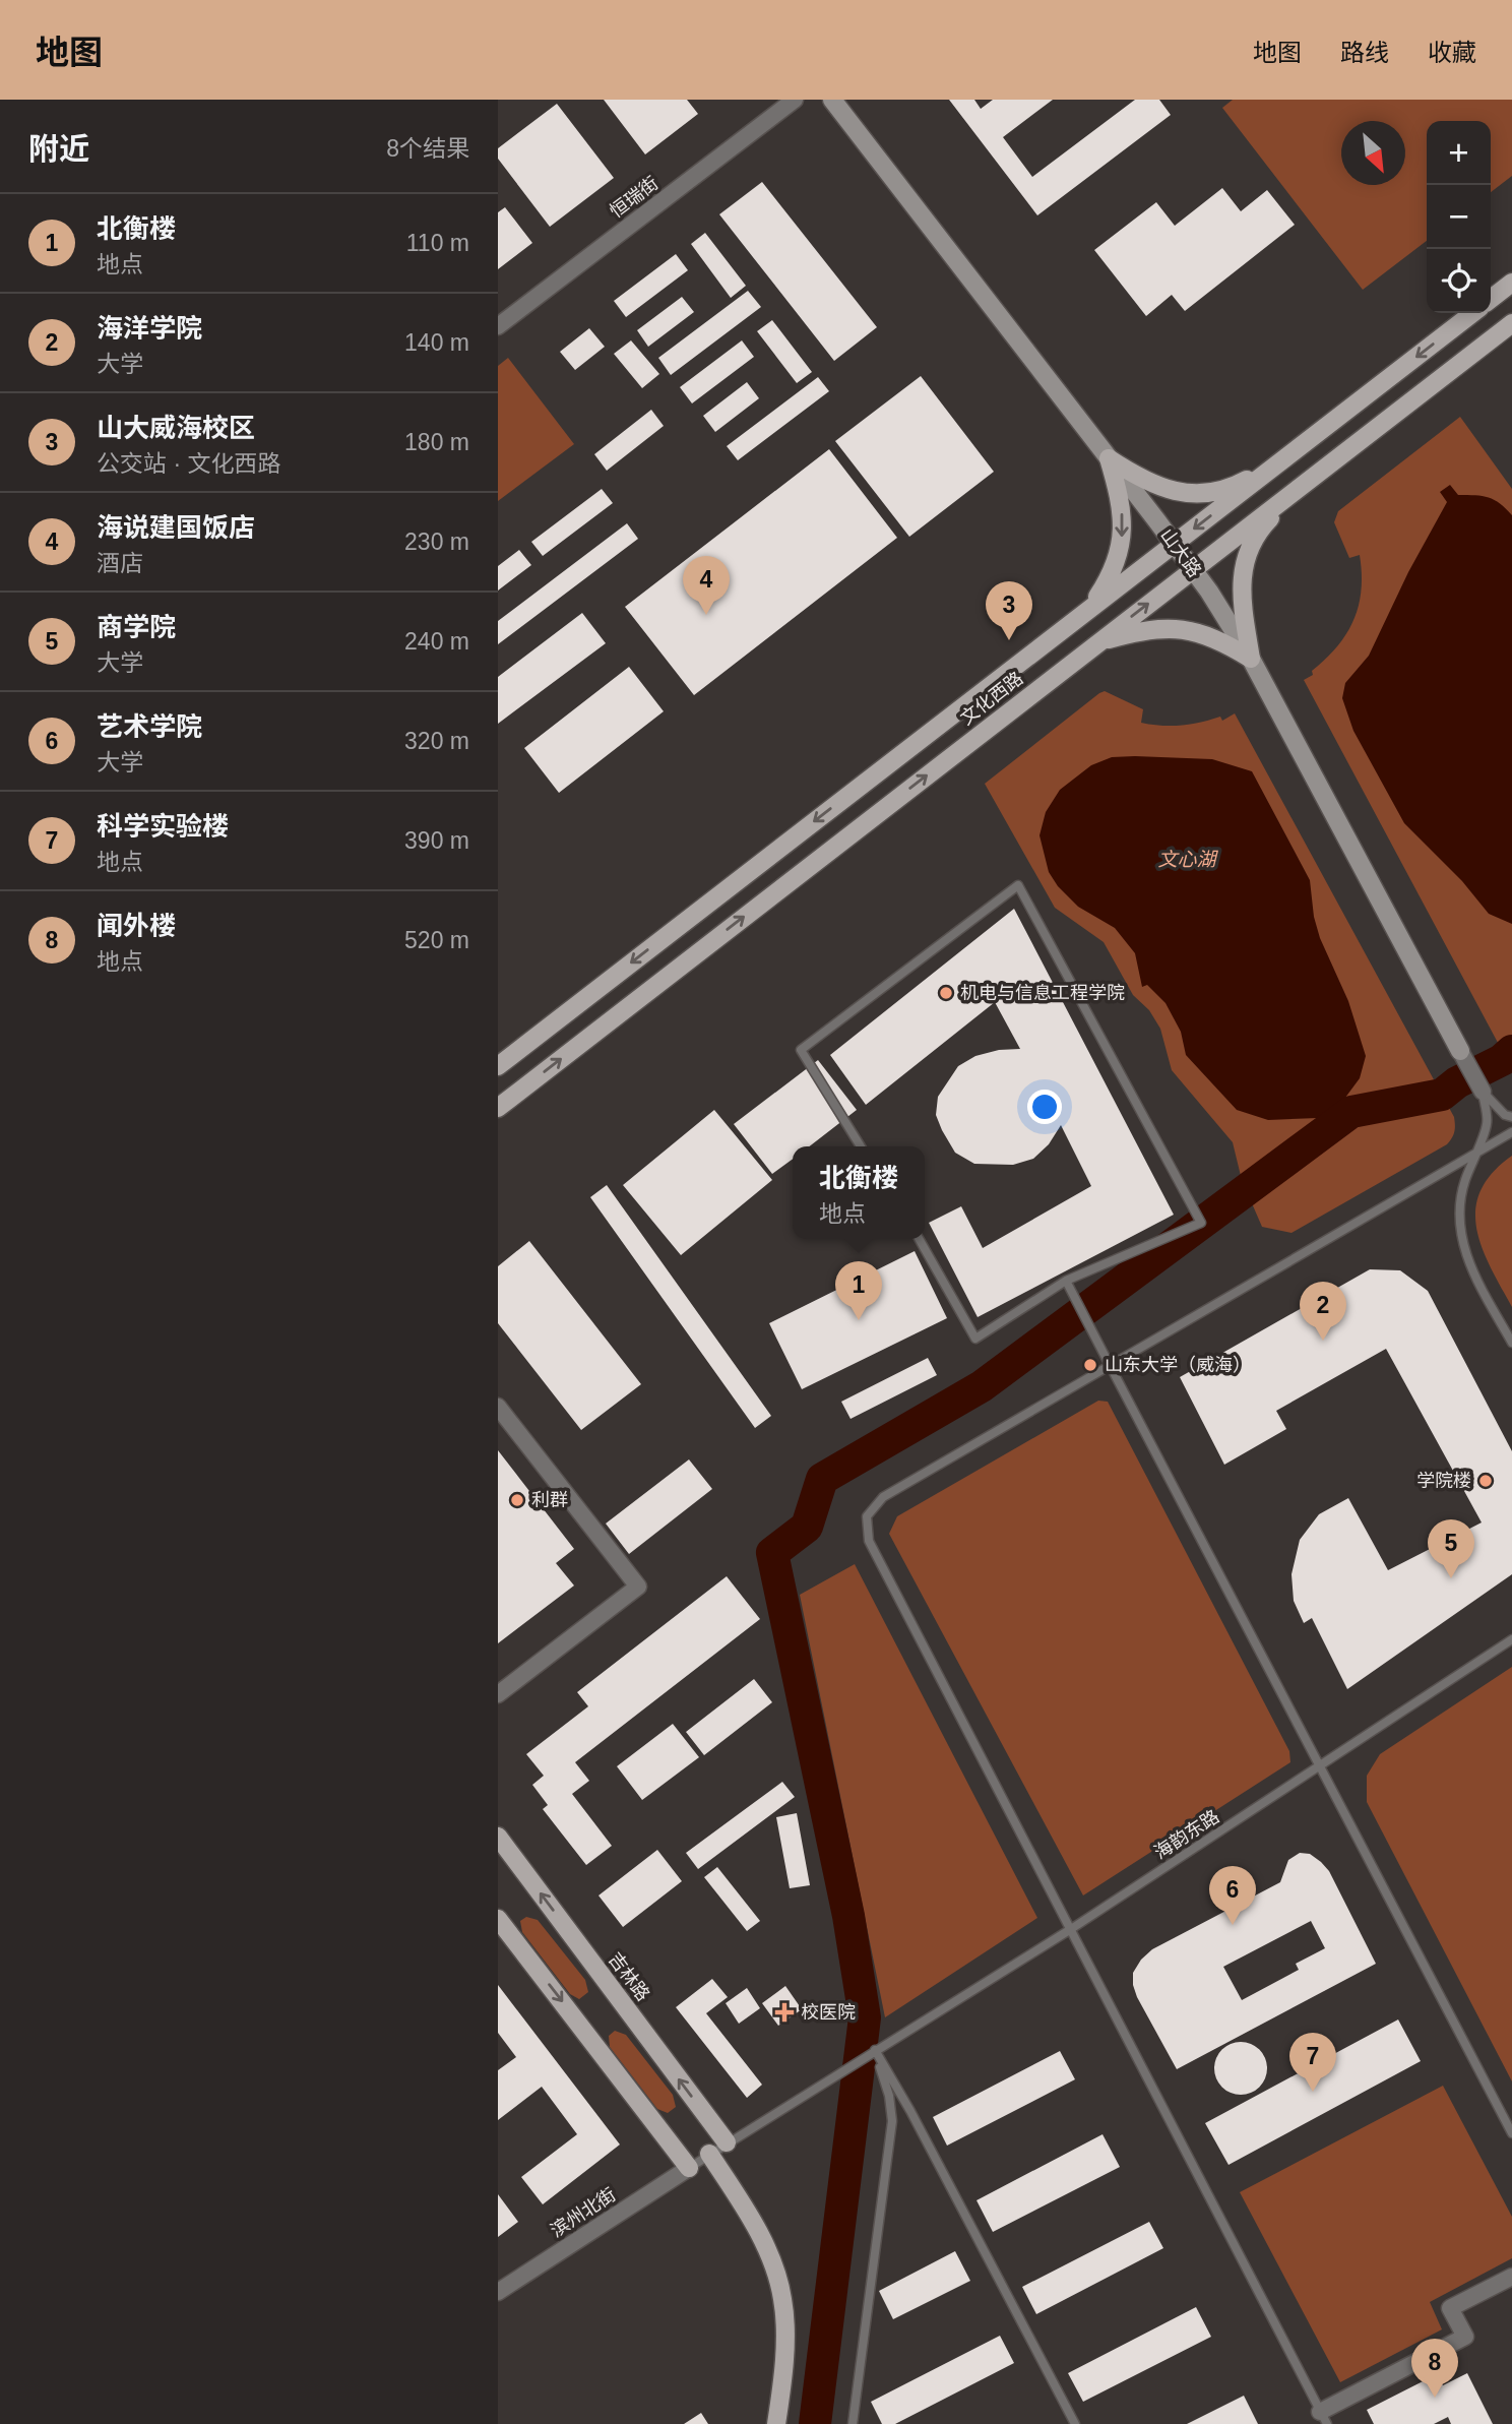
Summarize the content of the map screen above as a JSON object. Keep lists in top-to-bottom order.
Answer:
{
  "streets": {
    "main road": ["山大路", "文化西路", "吉林路"],
    "street": ["恒瑞街", "滨州北街"],
    "lane": ["海韵东路"]
  },
  "crossings": [
    ["山大路", "文化西路"],
    ["海韵东路", "吉林路"],
    ["海韵东路", "滨州北街"]
  ],
  "water": ["文心湖"],
  "places": {
    "other": [
      "机电与信息工程学院",
      "山东大学（威海）",
      "学院楼",
      "利群"
    ],
    "health": ["校医院"]
  },
  "north": "bottom right",
  "page": {
    "header": "地图",
    "nav": ["地图", "路线", "收藏"],
    "heading": ["附近", "8个结果"],
    "map_buttons": ["+", "−"],
    "list": [
      {
        "mark": "1",
        "name": "北衡楼",
        "note": "地点",
        "value": "110 m"
      },
      {
        "mark": "2",
        "name": "海洋学院",
        "note": "大学",
        "value": "140 m"
      },
      {
        "mark": "3",
        "name": "山大威海校区",
        "note": "公交站 · 文化西路",
        "value": "180 m"
      },
      {
        "mark": "4",
        "name": "海说建国饭店",
        "note": "酒店",
        "value": "230 m"
      },
      {
        "mark": "5",
        "name": "商学院",
        "note": "大学",
        "value": "240 m"
      },
      {
        "mark": "6",
        "name": "艺术学院",
        "note": "大学",
        "value": "320 m"
      },
      {
        "mark": "7",
        "name": "科学实验楼",
        "note": "地点",
        "value": "390 m"
      },
      {
        "mark": "8",
        "name": "闻外楼",
        "note": "地点",
        "value": "520 m"
      }
    ],
    "pins": [
      "4",
      "3",
      "1",
      "2",
      "5",
      "6",
      "7",
      "8"
    ],
    "popup": ["北衡楼", "地点"]
  }
}
